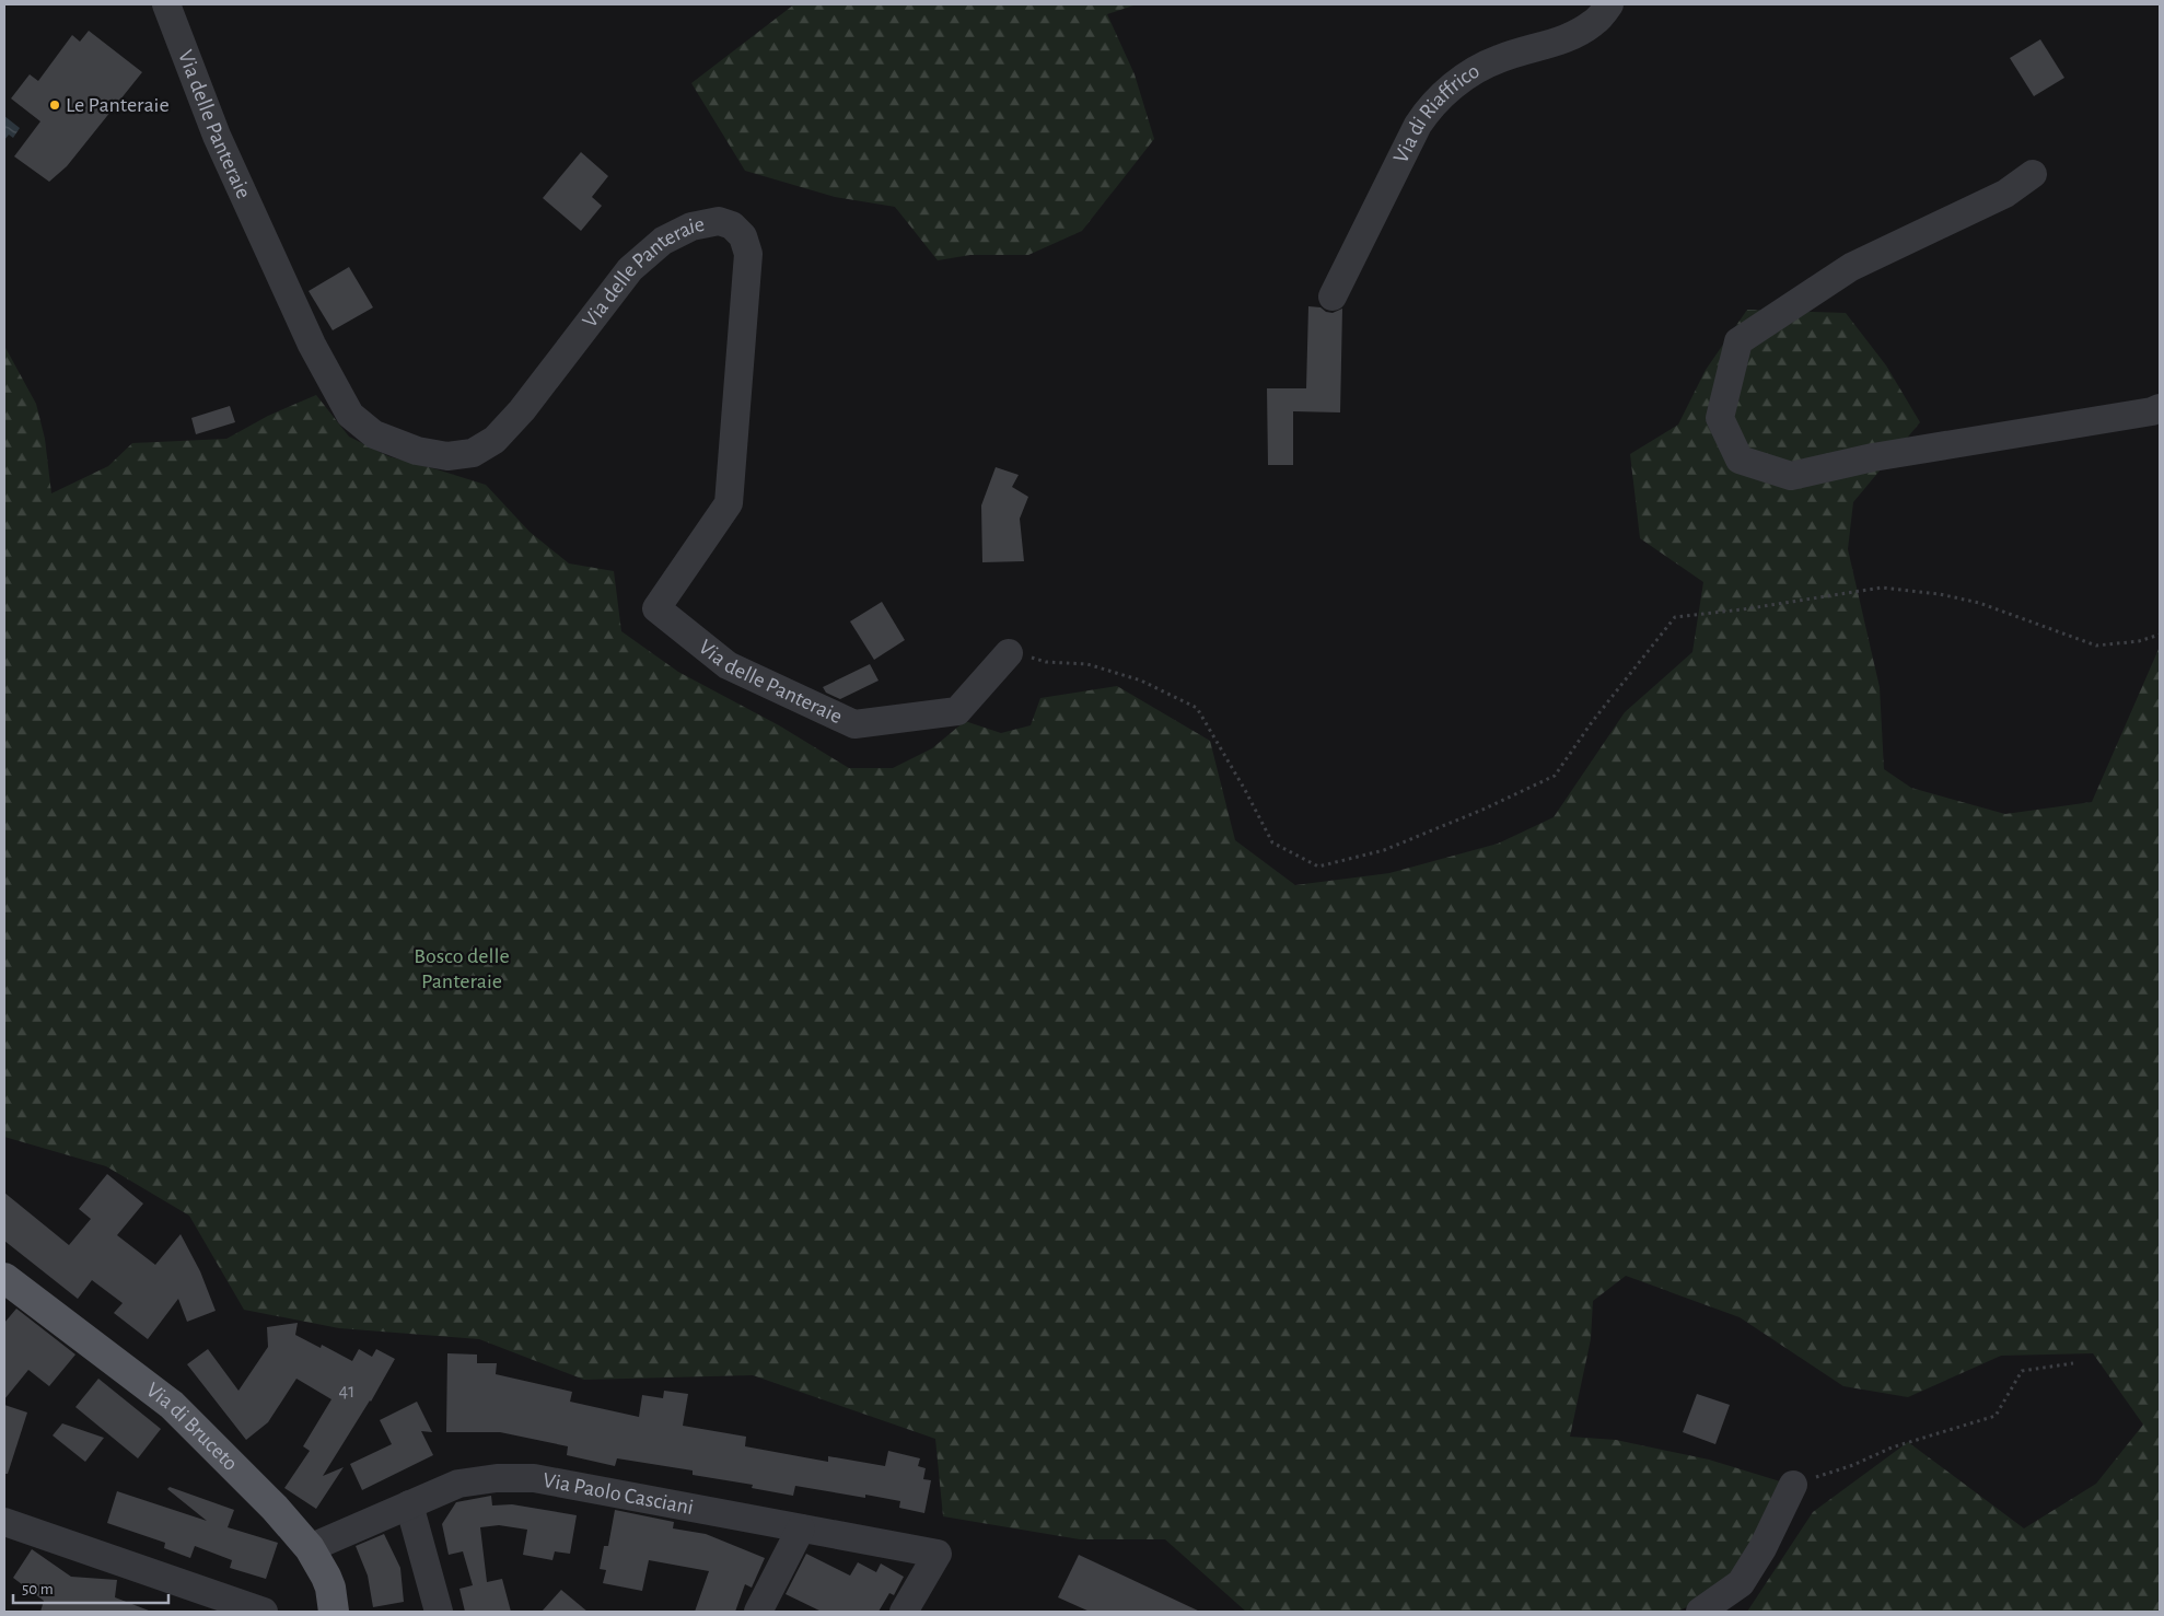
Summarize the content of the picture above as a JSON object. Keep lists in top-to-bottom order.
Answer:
{
  "streets": {
    "main road": ["Via di Bruceto"],
    "street": ["Via di Riaffrico", "Via delle Panteraie", "Via Paolo Casciani"]
  },
  "crossings": [
    ["Via di Bruceto", "Via Paolo Casciani"]
  ],
  "parks": ["Bosco delle Panteraie"],
  "places": ["Le Panteraie"],
  "house_numbers": ["41"],
  "scale_bar": "50 m"
}
